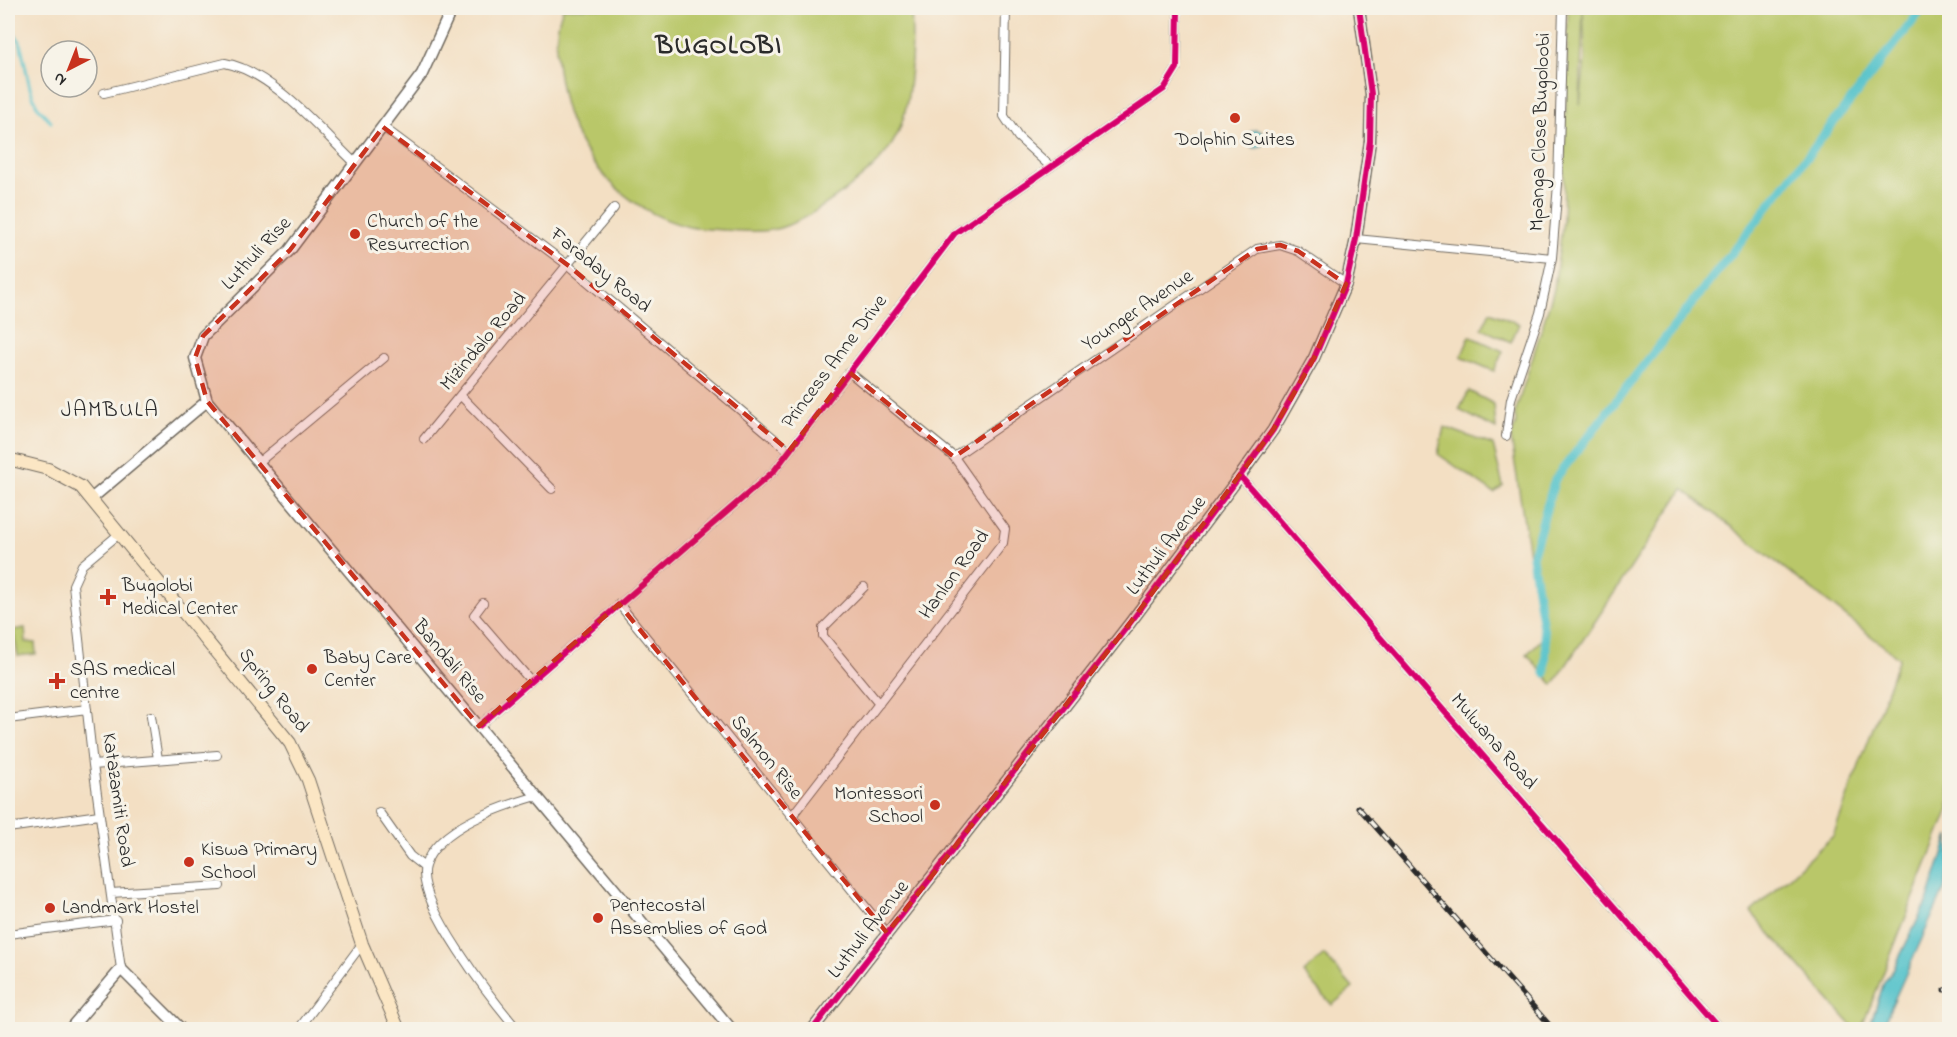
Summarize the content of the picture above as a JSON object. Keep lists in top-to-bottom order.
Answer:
{
  "streets": {
    "main road": ["Spring Road"],
    "street": [
      "Mpanga Close Bugoloobi",
      "Luthuli Rise",
      "Faraday Road",
      "Younger Avenue",
      "Mizindalo Road",
      "Princess Anne Drive",
      "Luthuli Avenue",
      "Hanlon Road",
      "Bandali Rise",
      "Mulwana Road",
      "Salmon Rise",
      "Katazamiti Road"
    ]
  },
  "crossings": [
    ["Mpanga Close Bugoloobi", "Luthuli Avenue"],
    ["Luthuli Rise", "Faraday Road"],
    ["Luthuli Rise", "Bandali Rise"],
    ["Faraday Road", "Mizindalo Road"],
    ["Faraday Road", "Princess Anne Drive"],
    ["Younger Avenue", "Luthuli Avenue"],
    ["Younger Avenue", "Hanlon Road"],
    ["Princess Anne Drive", "Hanlon Road"],
    ["Princess Anne Drive", "Bandali Rise"],
    ["Princess Anne Drive", "Salmon Rise"],
    ["Luthuli Avenue", "Mulwana Road"],
    ["Luthuli Avenue", "Salmon Rise"],
    ["Hanlon Road", "Salmon Rise"],
    ["Spring Road", "Katazamiti Road"]
  ],
  "districts": ["BUGOLOBI", "JAMBULA"],
  "places": {
    "other": [
      "Dolphin Suites",
      "Church of the Resurrection",
      "Baby Care Center",
      "Montessori School",
      "Kiswa Primary School",
      "Landmark Hostel",
      "Pentecostal Assemblies of God"
    ],
    "health": ["Bugolobi Medical Center", "SAS medical centre"]
  },
  "north": "bottom left"
}
